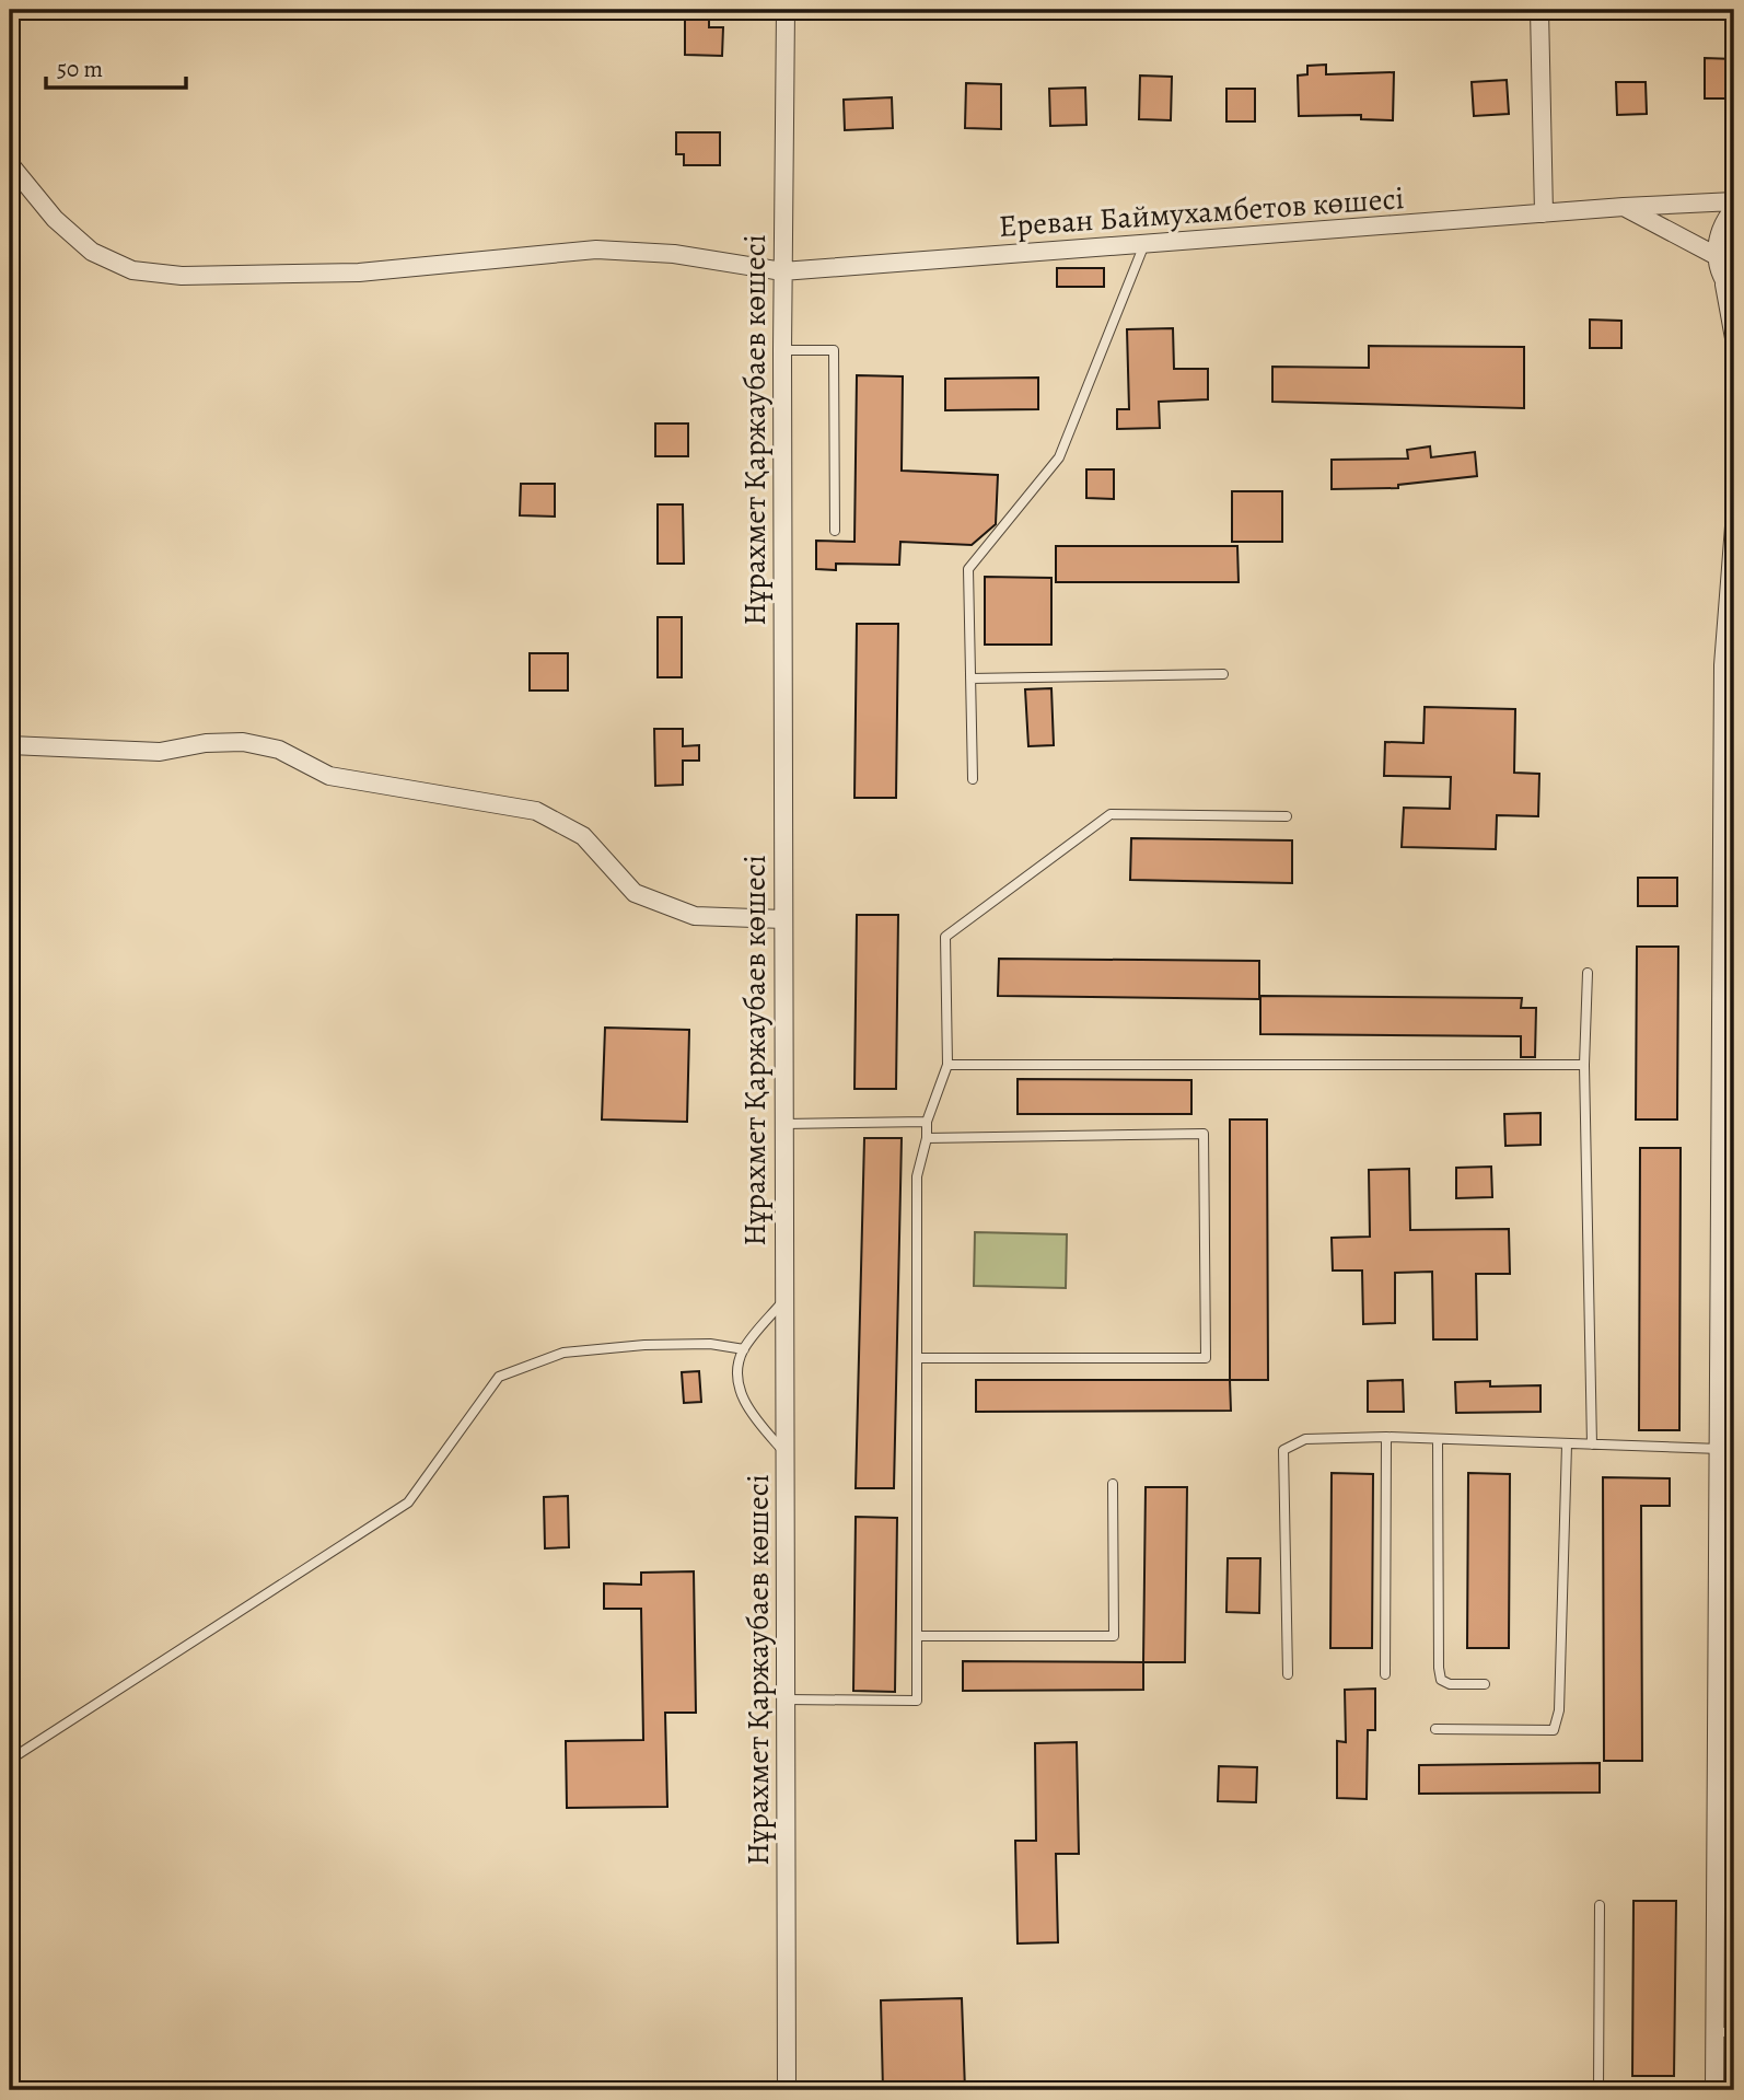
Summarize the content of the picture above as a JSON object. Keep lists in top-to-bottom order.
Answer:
{
  "streets": {
    "street": ["Ереван Баймухамбетов көшесі", "Нұрахмет Қаржаубаев көшесі"]
  },
  "crossings": [
    ["Ереван Баймухамбетов көшесі", "Нұрахмет Қаржаубаев көшесі"]
  ],
  "scale_bar": "50 m"
}
